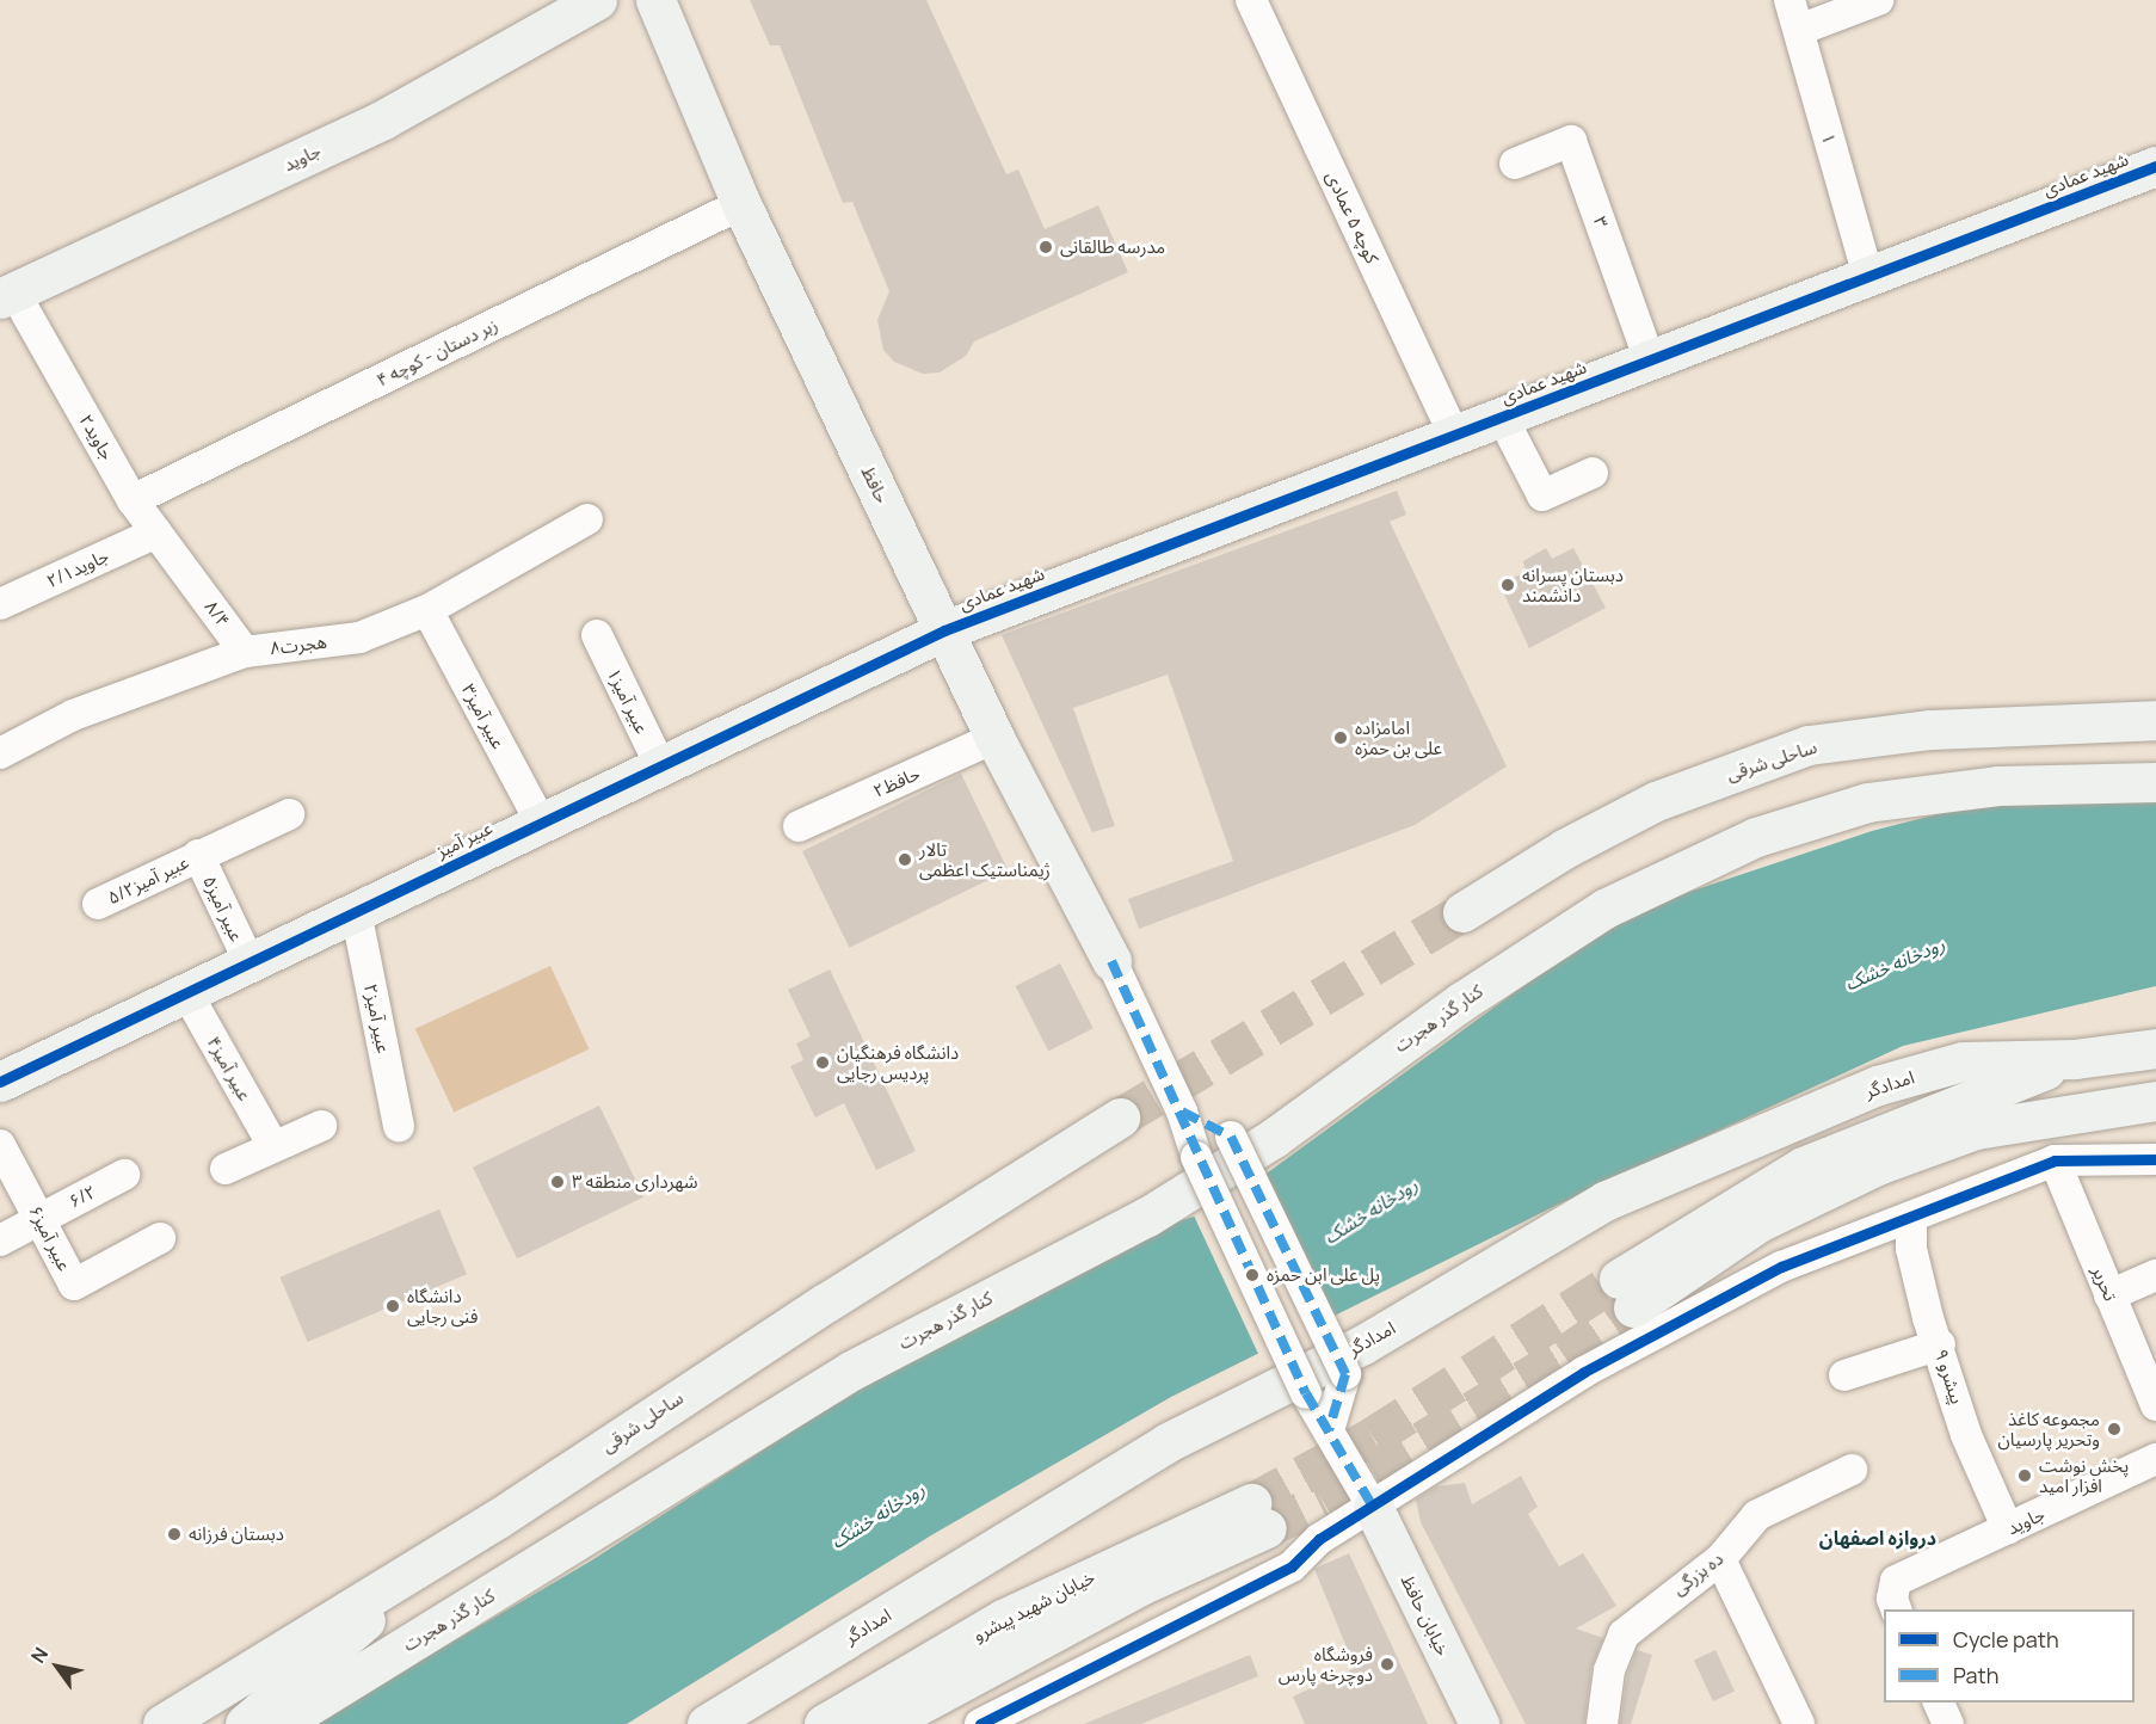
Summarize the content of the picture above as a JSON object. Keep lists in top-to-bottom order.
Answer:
{
  "streets": {
    "main road": [
      "جاوید",
      "شهید عمادی",
      "حافظ",
      "ساحلی شرقی",
      "عبیر آمیز",
      "کنار گذر هجرت",
      "امدادگر",
      "خیابان شهید پیشرو",
      "خیابان حافظ"
    ],
    "street": [
      "۱",
      "کوچه ۵ عمادی",
      "۳",
      "زبر دستان - کوچه ۴",
      "۲جاوید",
      "۲/۱جاوید",
      "۸/۴",
      "هجرت۸",
      "۱عبیر آمیز",
      "۳عبیر آمیز",
      "۲حافظ",
      "۵/۲عبیر آمیز",
      "۵عبیر آمیز",
      "۲عبیر آمیز",
      "۴عبیر آمیز",
      "۶/۲",
      "۶عبیر آمیز",
      "تحریر",
      "پیشرو ۹",
      "ده بزرگی"
    ]
  },
  "crossings": [
    ["۱", "شهید عمادی"],
    ["جاوید", "۲جاوید"],
    ["جاوید", "پیشرو ۹"],
    ["شهید عمادی", "کوچه ۵ عمادی"],
    ["شهید عمادی", "۳"],
    ["شهید عمادی", "حافظ"],
    ["شهید عمادی", "عبیر آمیز"],
    ["زبر دستان - کوچه ۴", "۲جاوید"],
    ["زبر دستان - کوچه ۴", "حافظ"],
    ["۲جاوید", "۲/۱جاوید"],
    ["۲جاوید", "۸/۴"],
    ["حافظ", "۲حافظ"],
    ["حافظ", "عبیر آمیز"],
    ["۸/۴", "هجرت۸"],
    ["هجرت۸", "۳عبیر آمیز"],
    ["۱عبیر آمیز", "عبیر آمیز"],
    ["۳عبیر آمیز", "عبیر آمیز"],
    ["عبیر آمیز", "۵عبیر آمیز"],
    ["عبیر آمیز", "۲عبیر آمیز"],
    ["عبیر آمیز", "۴عبیر آمیز"],
    ["۵/۲عبیر آمیز", "۵عبیر آمیز"],
    ["۶/۲", "۶عبیر آمیز"]
  ],
  "districts": ["دروازه اصفهان"],
  "water": ["رودخانه خشک"],
  "places": [
    "مدرسه طالقانی",
    "دبستان پسرانه دانشمند",
    "امامزاده علی بن حمزه",
    "تالار ژیمناستیک اعظمی",
    "دانشگاه فرهنگیان پردیس رجایی",
    "شهرداری منطقه ۳",
    "پل علی ابن حمزه",
    "دانشگاه فنی رجایی",
    "مجموعه کاغذ وتحریر پارسیان",
    "پخش نوشت افزار امید",
    "دبستان فرزانه",
    "فروشگاه دوچرخه پارس"
  ],
  "legend": ["Cycle path", "Path"],
  "north": "top left"
}
